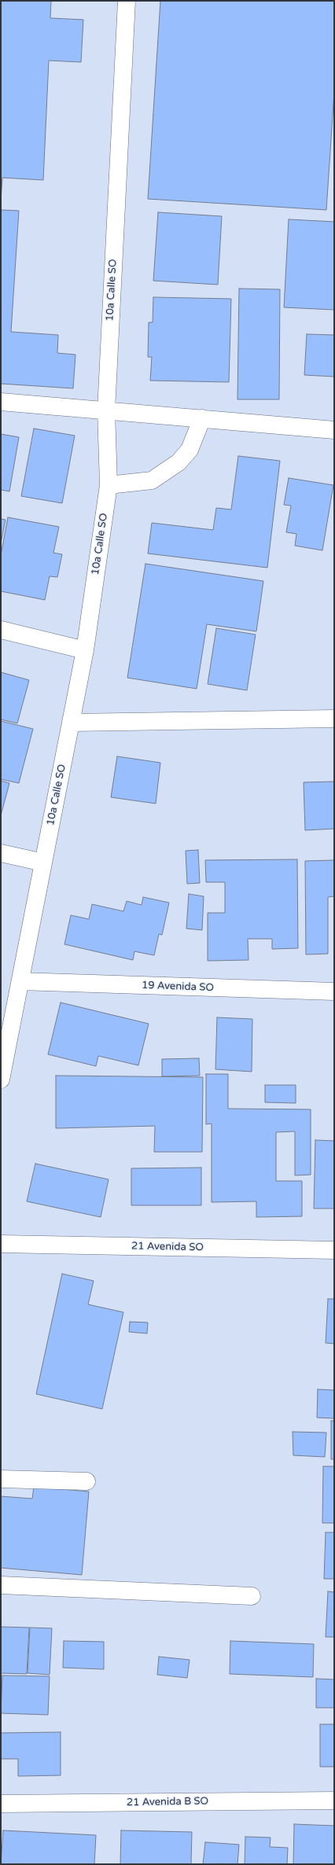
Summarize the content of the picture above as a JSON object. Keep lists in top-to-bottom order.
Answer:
{
  "streets": {
    "street": [
      "10a Calle SO",
      "19 Avenida SO",
      "21 Avenida SO",
      "21 Avenida B SO"
    ]
  },
  "crossings": [
    ["10a Calle SO", "19 Avenida SO"]
  ]
}
